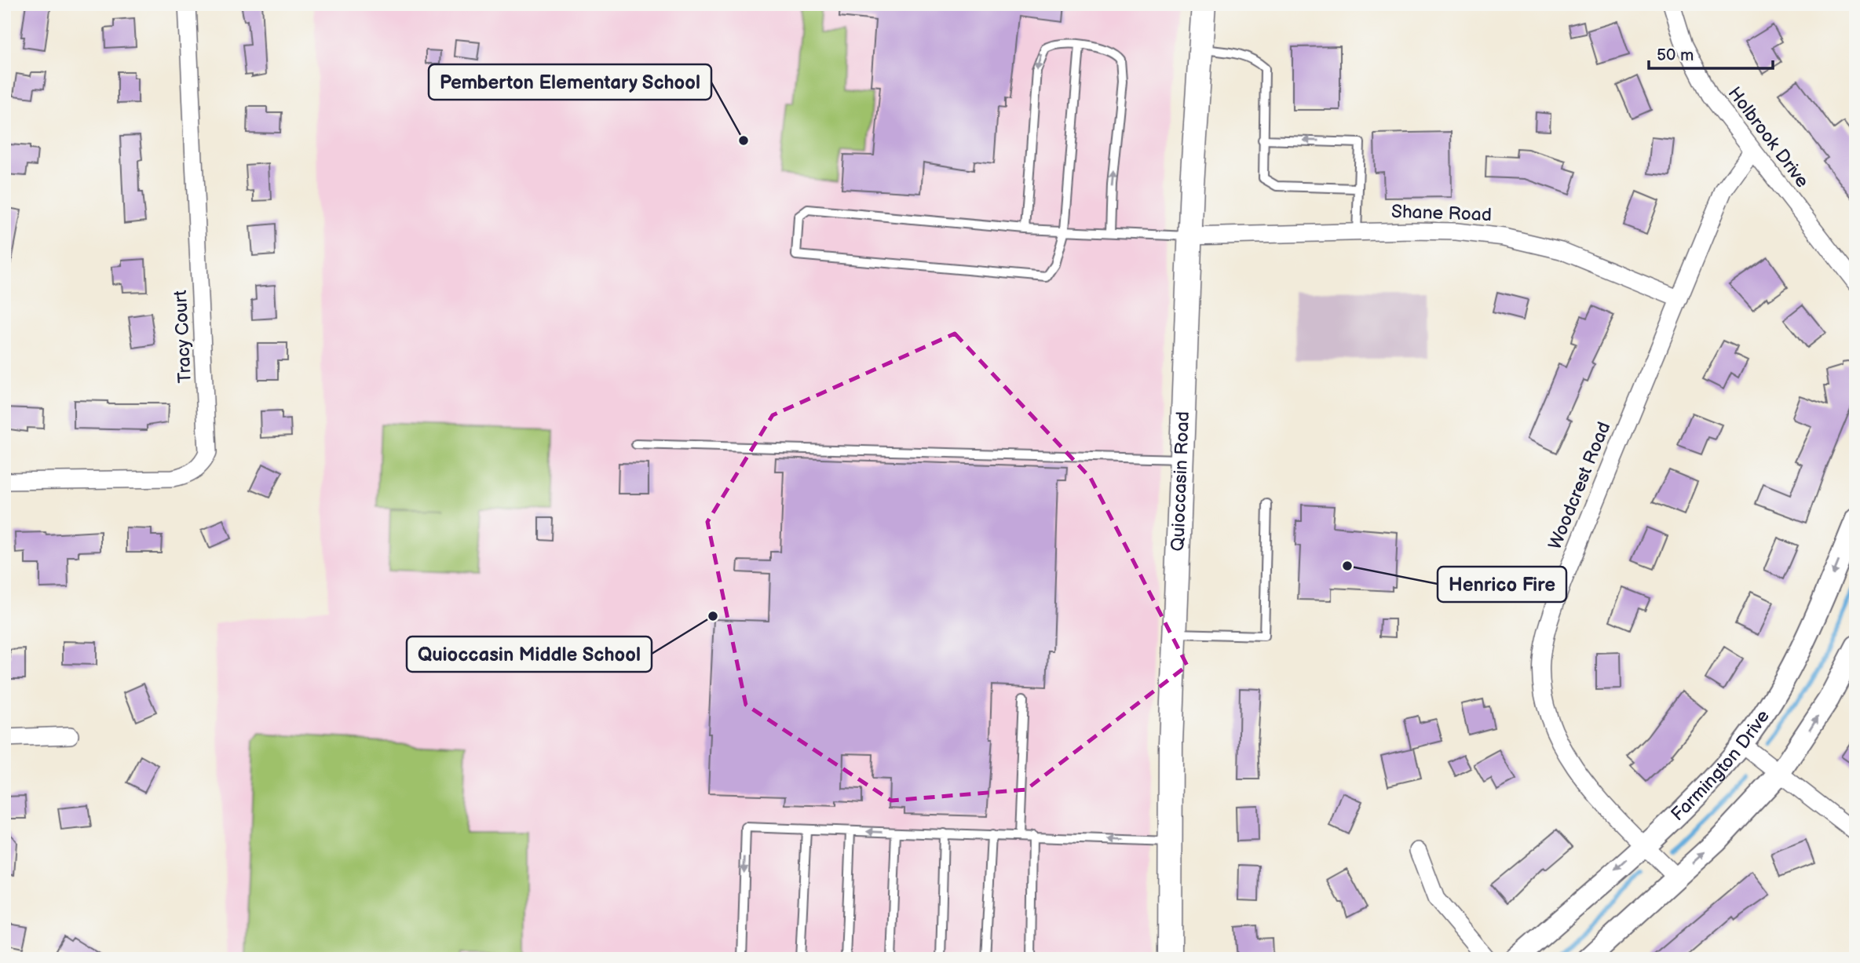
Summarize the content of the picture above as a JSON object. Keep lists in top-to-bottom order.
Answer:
{
  "streets": {
    "main road": ["Quioccasin Road"],
    "street": [
      "Holbrook Drive",
      "Shane Road",
      "Tracy Court",
      "Woodcrest Road",
      "Farmington Drive"
    ]
  },
  "crossings": [
    ["Holbrook Drive", "Woodcrest Road"],
    ["Shane Road", "Quioccasin Road"],
    ["Shane Road", "Woodcrest Road"],
    ["Woodcrest Road", "Farmington Drive"]
  ],
  "places": ["Pemberton Elementary School", "Henrico Fire", "Quioccasin Middle School"],
  "scale_bar": "50 m"
}
